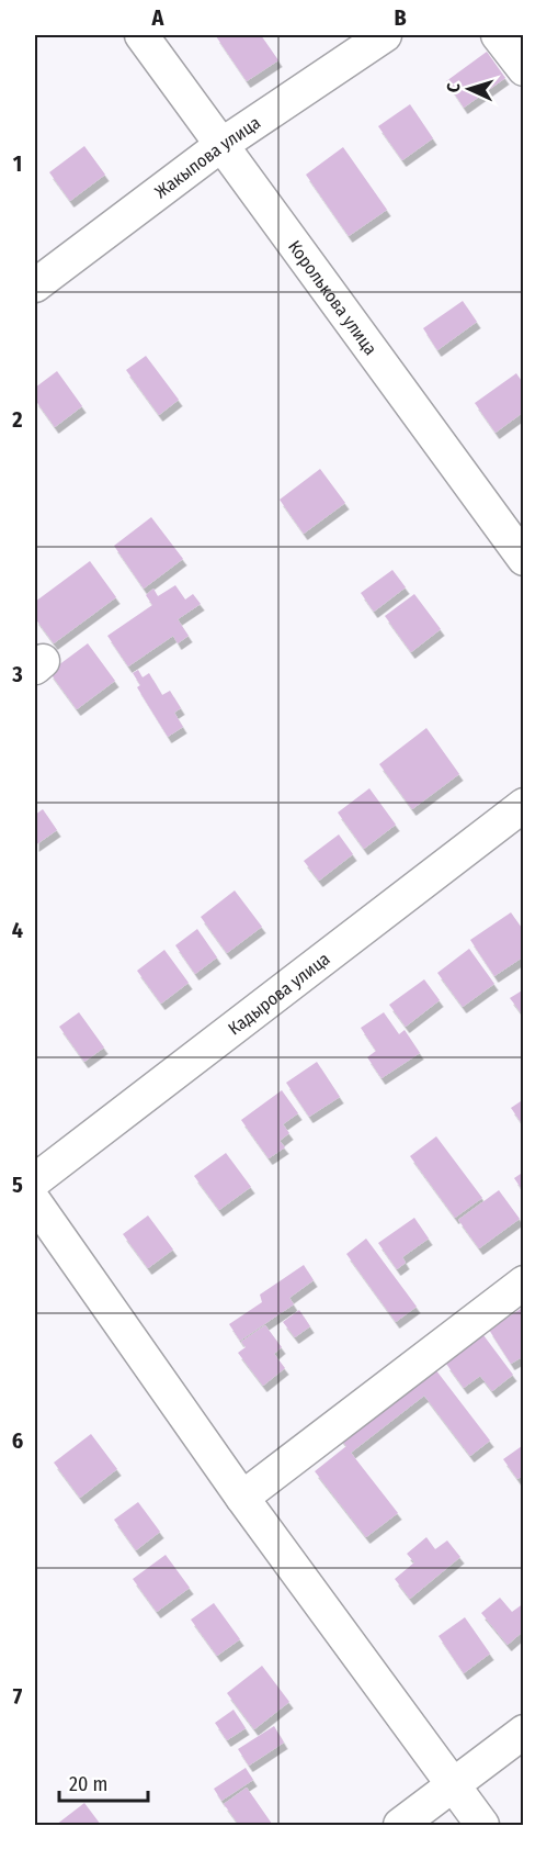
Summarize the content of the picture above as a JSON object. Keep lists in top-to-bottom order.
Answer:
{
  "streets": {
    "street": ["Жакыпова улица", "Королькова улица", "Кадырова улица"]
  },
  "crossings": [
    ["Жакыпова улица", "Королькова улица"]
  ],
  "scale_bar": "20 m",
  "north": "left",
  "grid": {
    "columns": ["A", "B"],
    "rows": [
      "1",
      "2",
      "3",
      "4",
      "5",
      "6",
      "7"
    ]
  }
}
